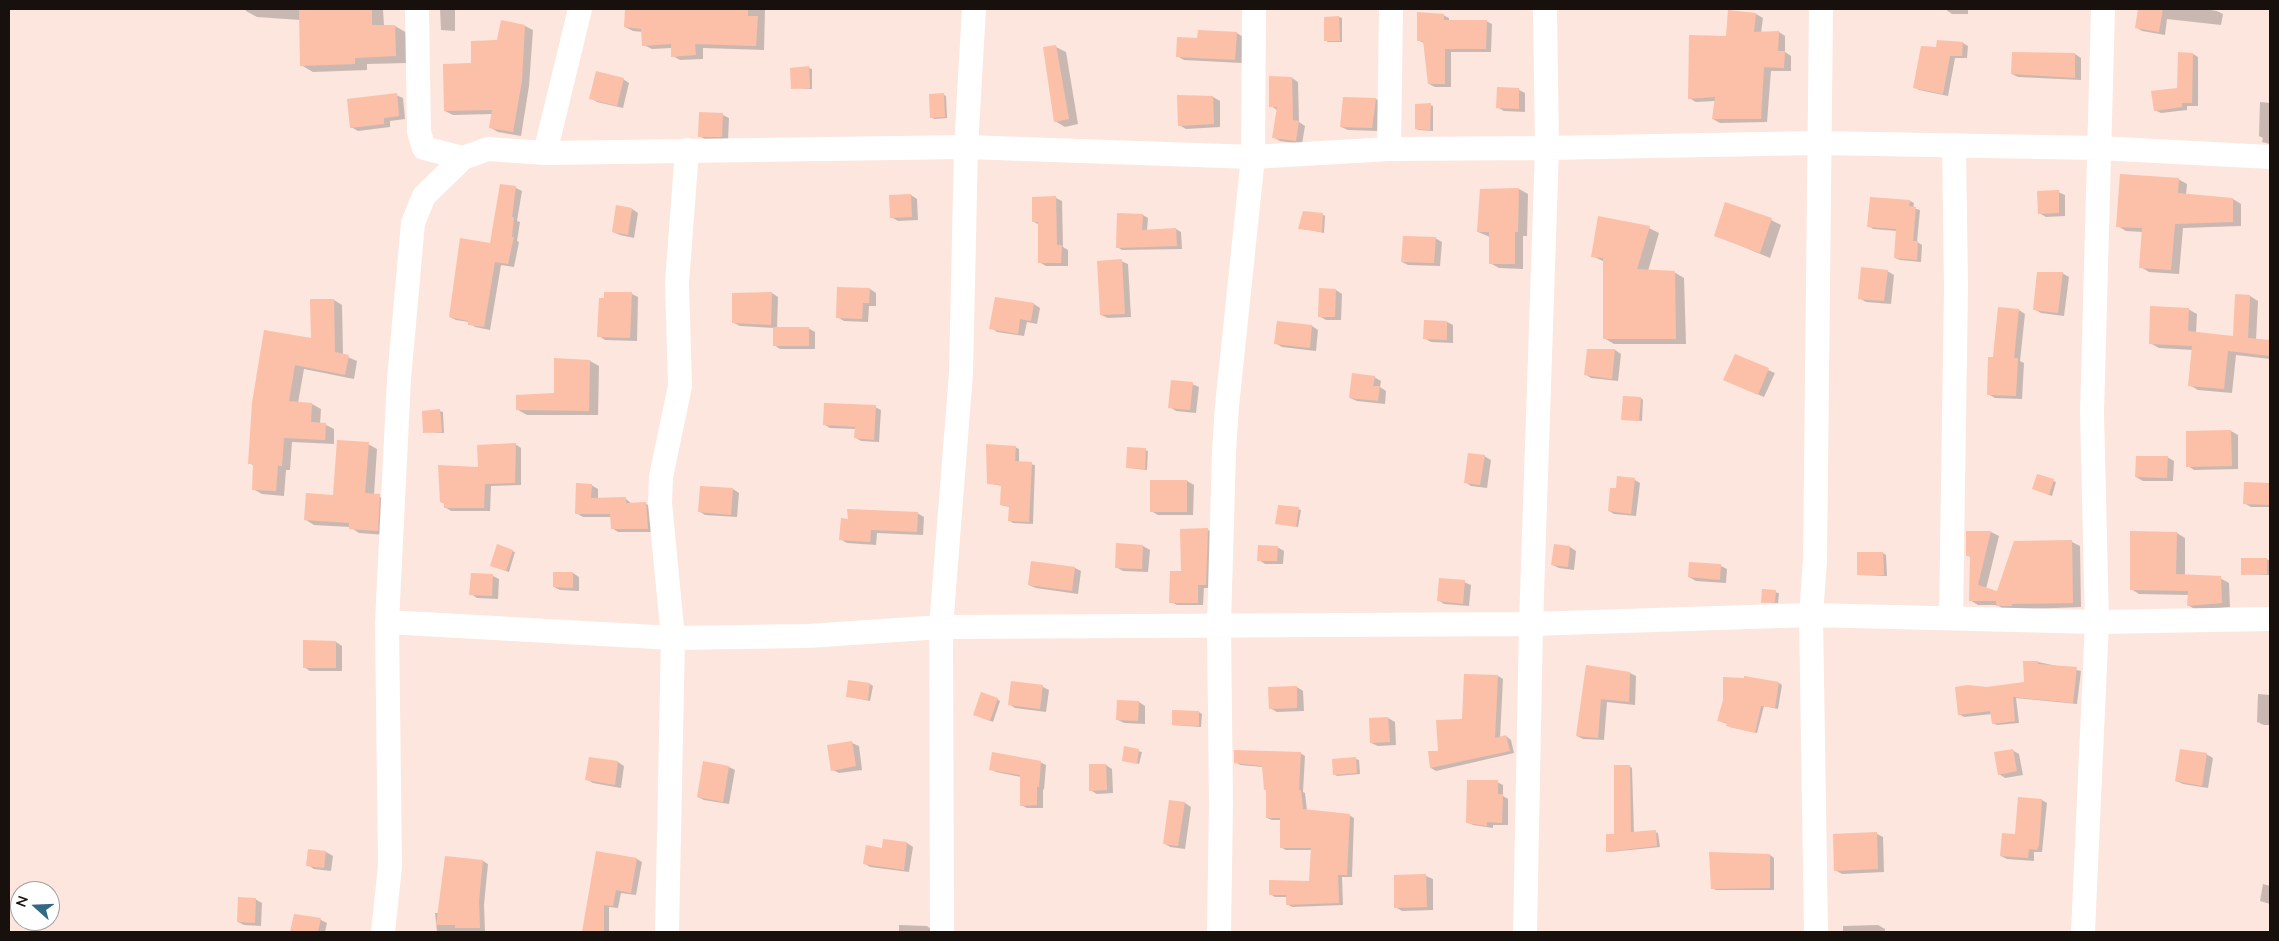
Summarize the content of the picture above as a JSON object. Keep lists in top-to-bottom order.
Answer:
{
  "north": "left"
}
